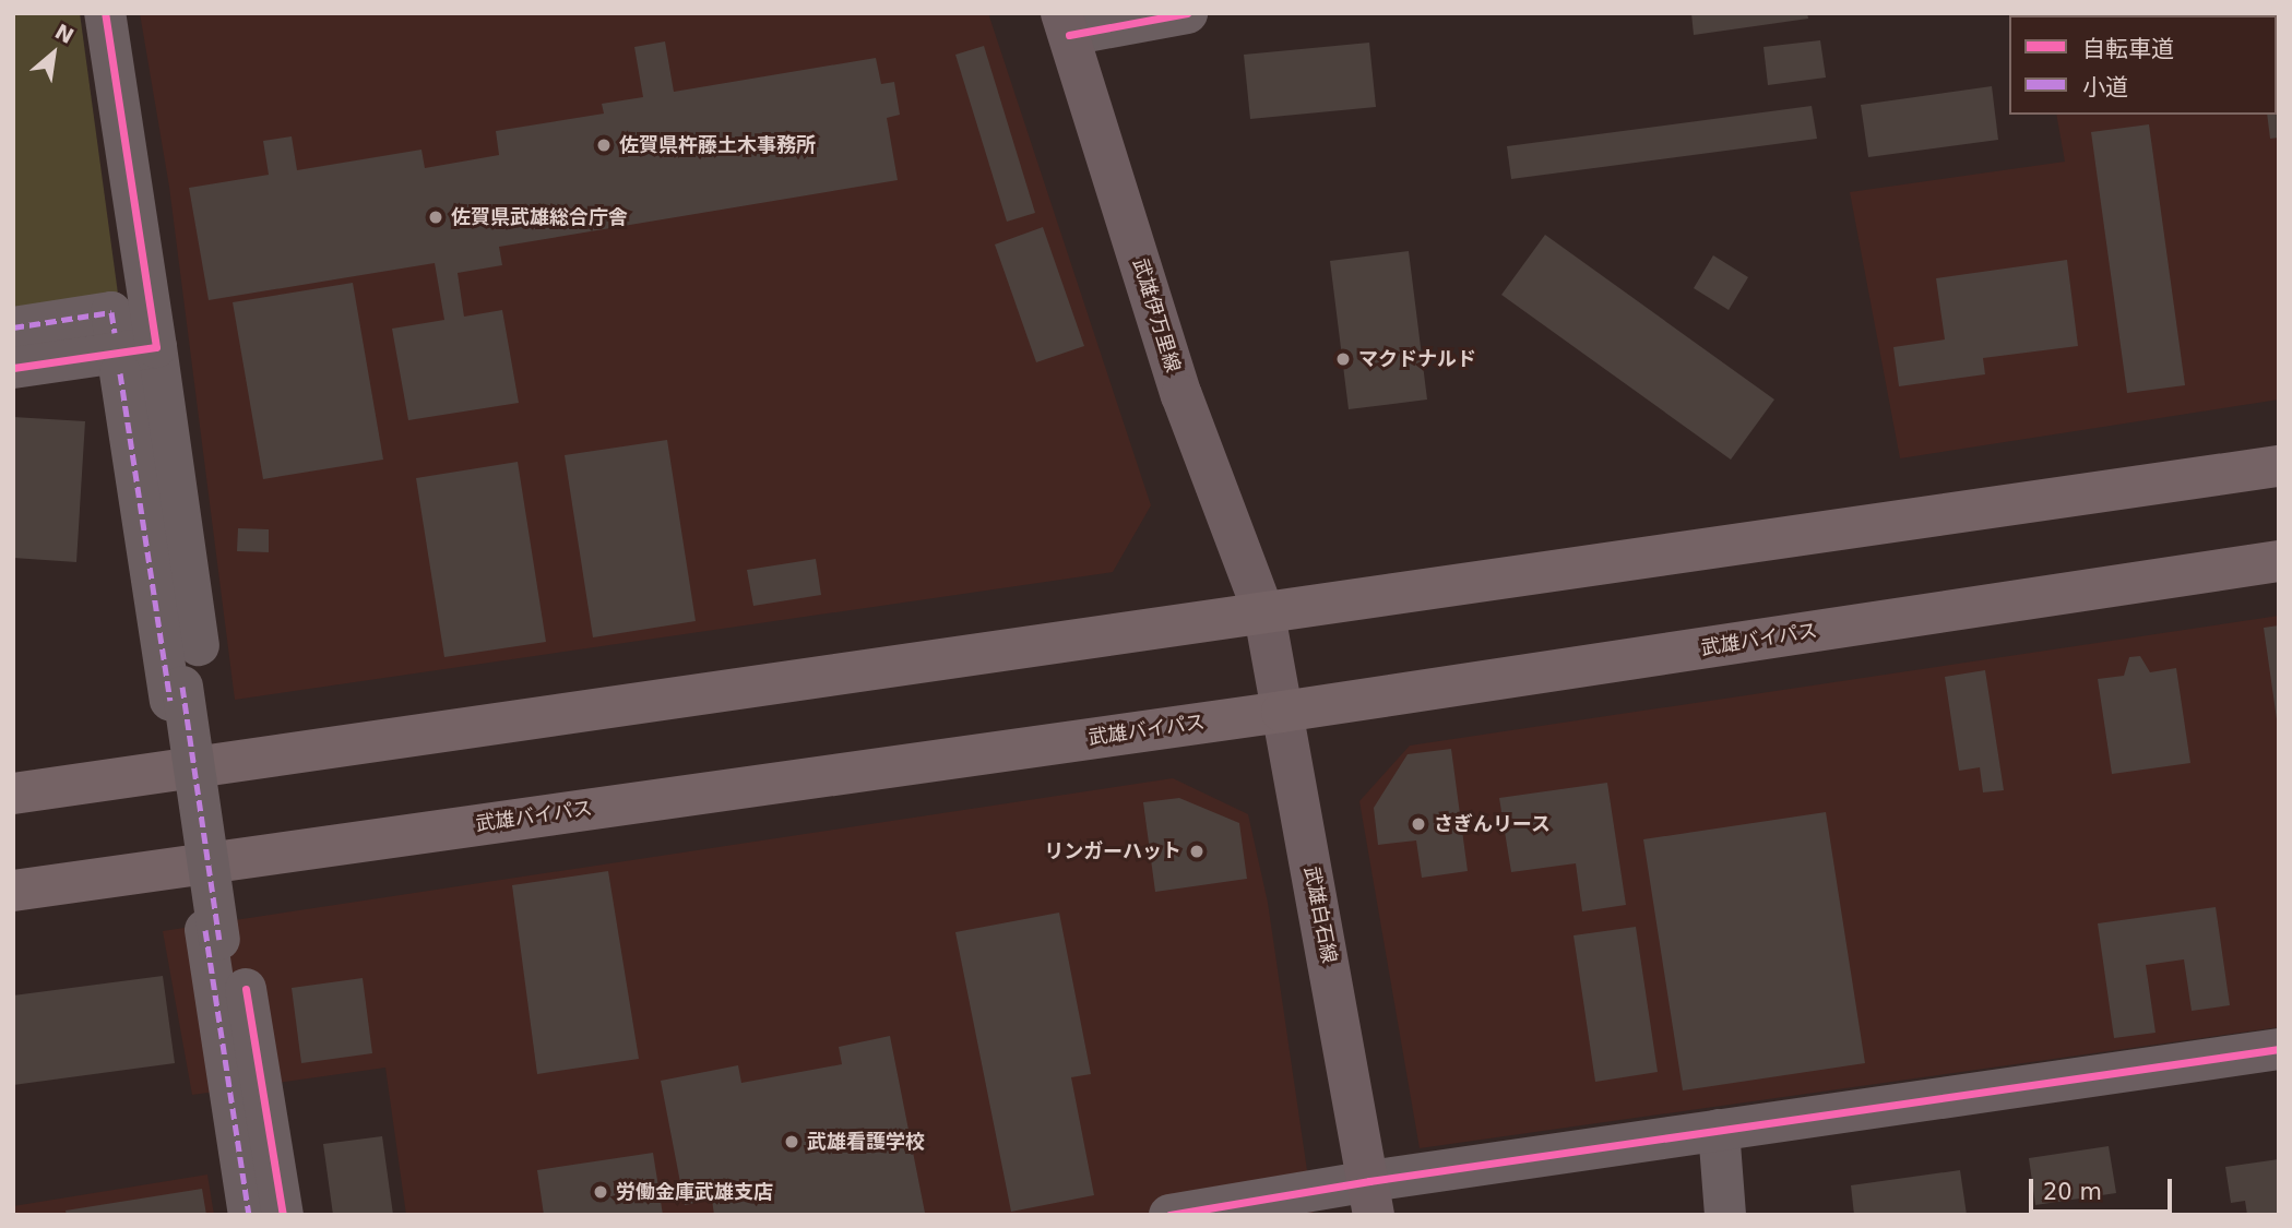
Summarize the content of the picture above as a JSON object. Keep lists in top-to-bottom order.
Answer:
{
  "streets": {
    "highway": ["武雄バイパス"],
    "main road": ["武雄伊万里線", "武雄白石線"]
  },
  "crossings": [
    ["武雄伊万里線", "武雄白石線"],
    ["武雄バイパス", "武雄白石線"]
  ],
  "places": [
    "佐賀県杵藤土木事務所",
    "佐賀県武雄総合庁舎",
    "マクドナルド",
    "さぎんリース",
    "リンガーハット",
    "武雄看護学校",
    "労働金庫武雄支店"
  ],
  "legend": ["自転車道", "小道"],
  "scale_bar": "20 m",
  "north": "top right"
}
